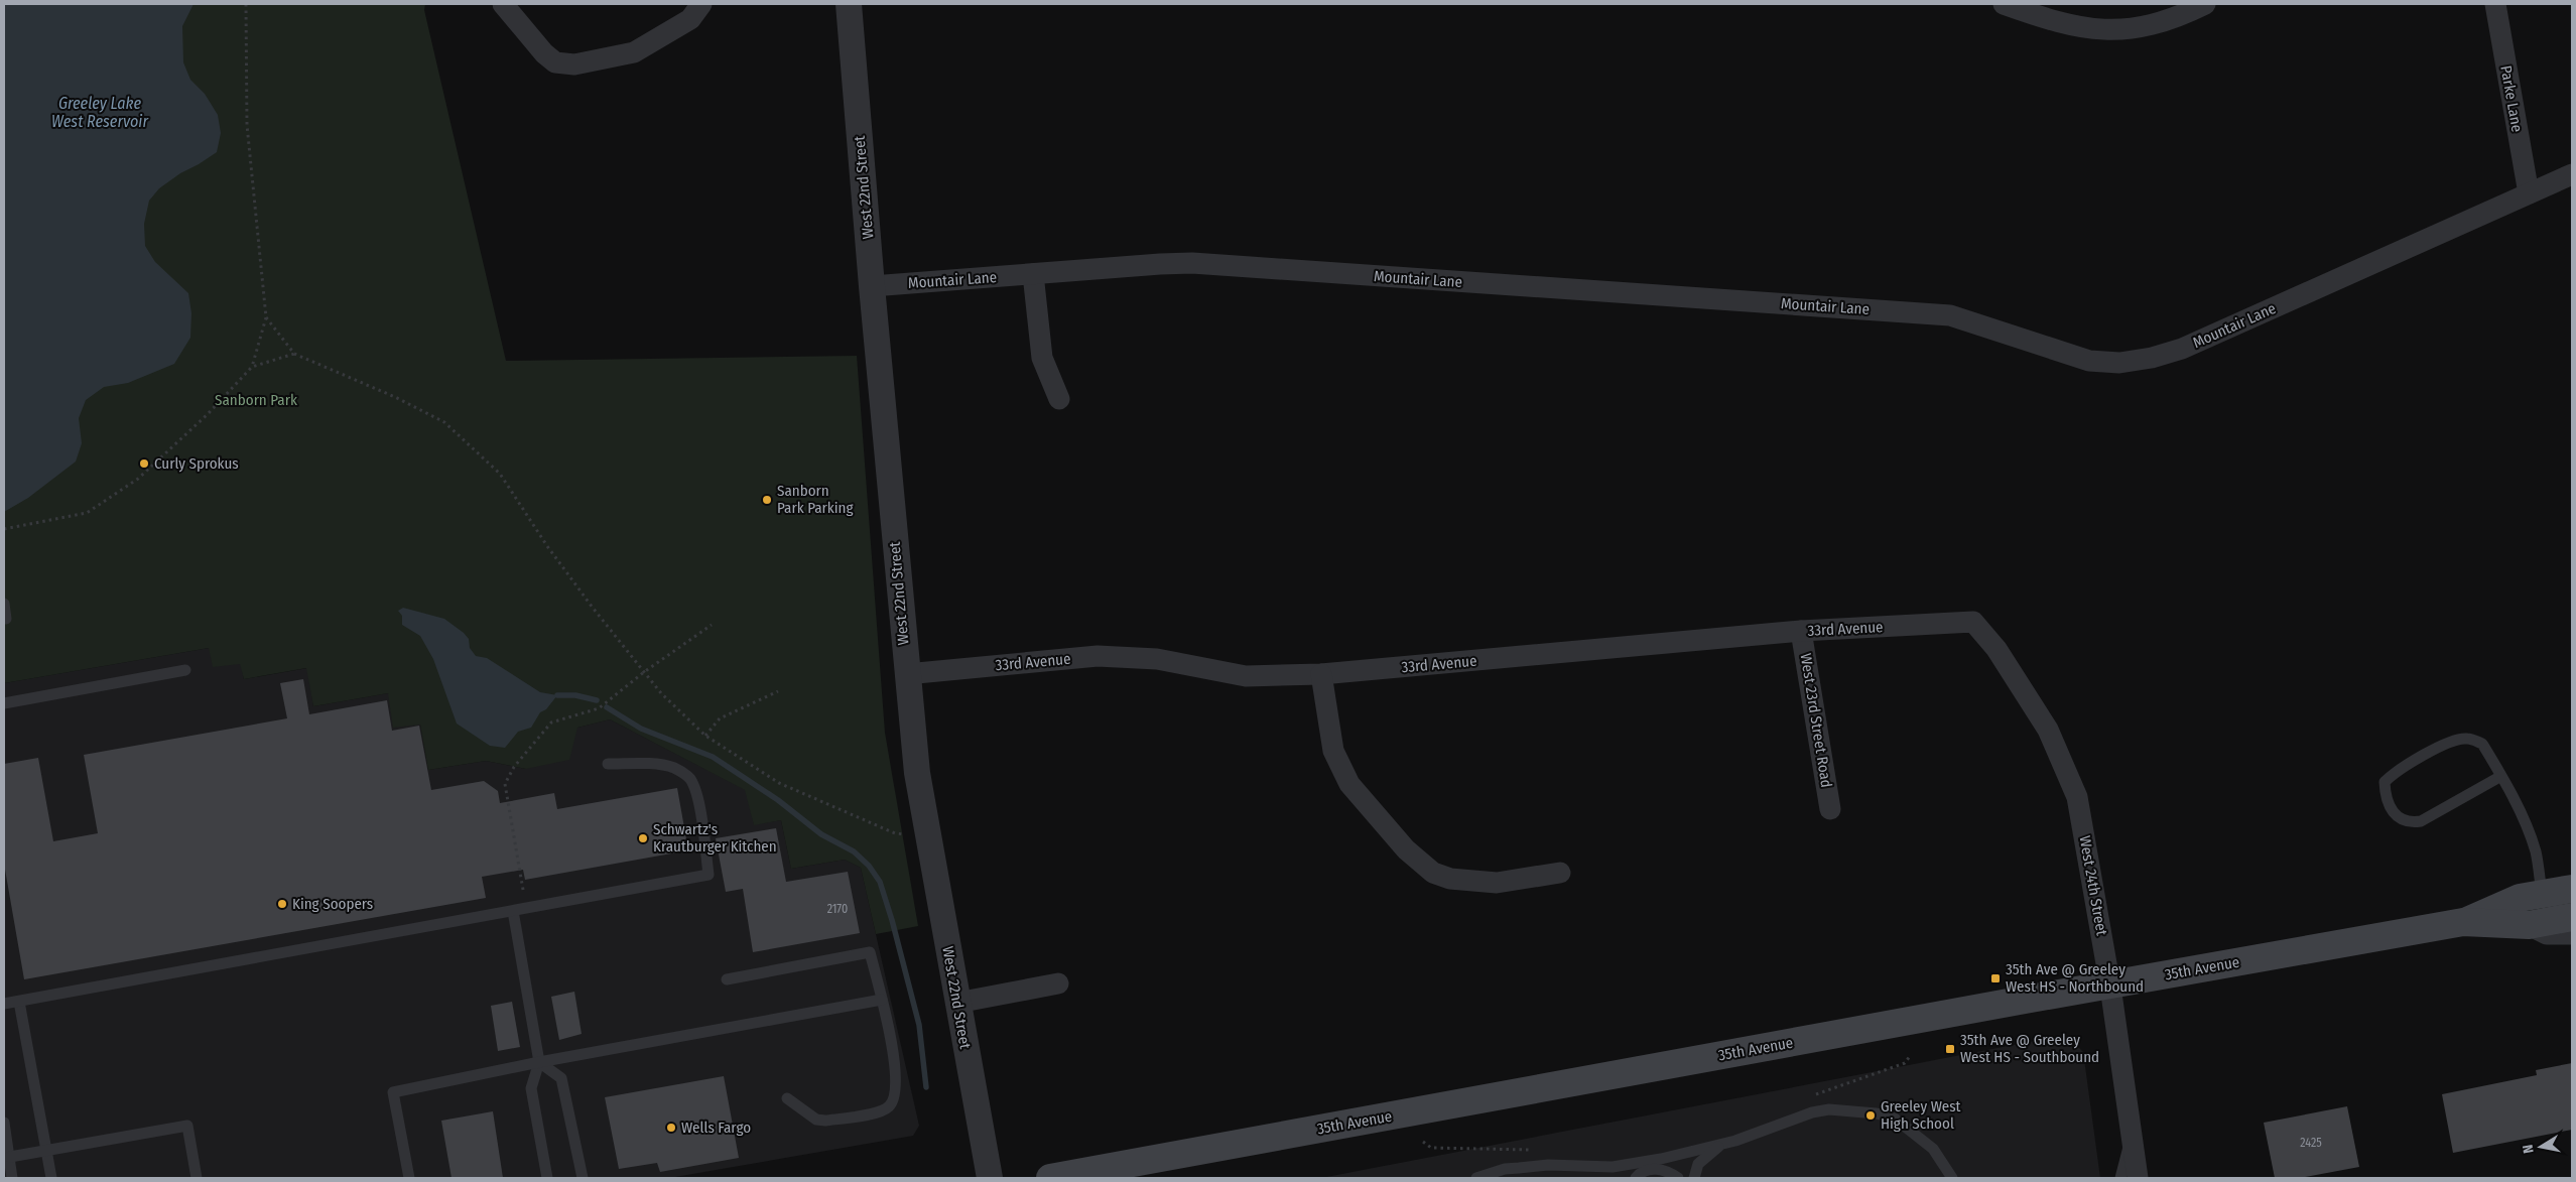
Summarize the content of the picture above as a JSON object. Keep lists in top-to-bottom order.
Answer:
{
  "streets": {
    "main road": ["35th Avenue"],
    "street": [
      "Parke Lane",
      "West 22nd Street",
      "Mountair Lane",
      "33rd Avenue",
      "West 23rd Street Road",
      "West 24th Street"
    ]
  },
  "crossings": [
    ["Parke Lane", "Mountair Lane"],
    ["West 22nd Street", "Mountair Lane"],
    ["West 22nd Street", "33rd Avenue"],
    ["33rd Avenue", "West 23rd Street Road"],
    ["33rd Avenue", "West 24th Street"],
    ["West 24th Street", "35th Avenue"]
  ],
  "water": ["Greeley Lake West Reservoir"],
  "parks": ["Sanborn Park"],
  "places": {
    "other": [
      "Curly Sprokus",
      "Sanborn Park Parking",
      "Schwartz's Krautburger Kitchen",
      "King Soopers",
      "Greeley West High School",
      "Wells Fargo"
    ],
    "transit": ["35th Ave @ Greeley West HS - Northbound", "35th Ave @ Greeley West HS - Southbound"]
  },
  "house_numbers": ["2170", "2425"],
  "north": "left"
}
